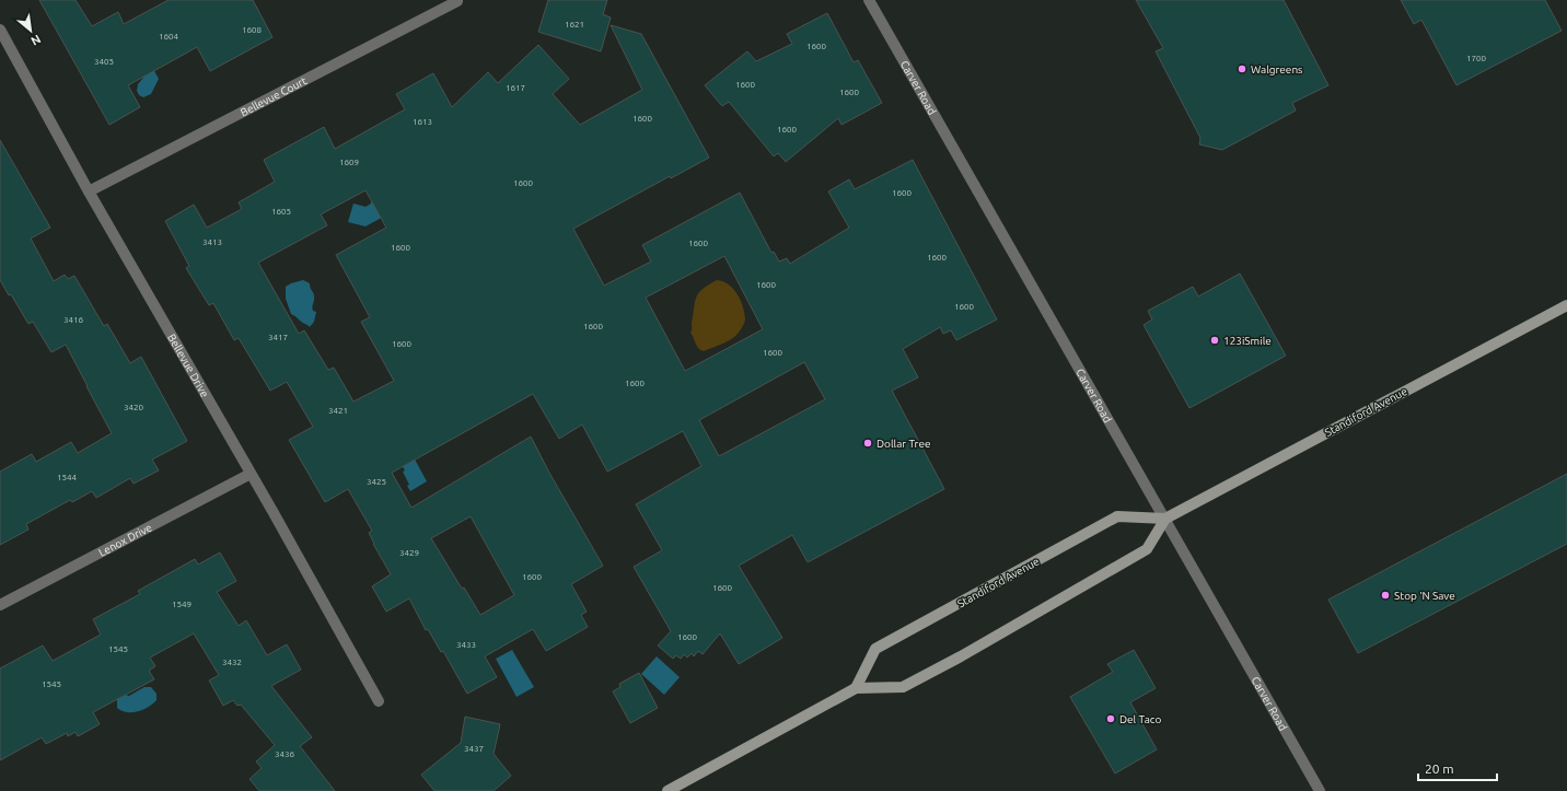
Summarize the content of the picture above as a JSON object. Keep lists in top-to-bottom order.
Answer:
{
  "streets": {
    "main road": ["Standiford Avenue"],
    "street": [
      "Carver Road",
      "Bellevue Court",
      "Bellevue Drive",
      "Lenox Drive"
    ]
  },
  "crossings": [
    ["Carver Road", "Standiford Avenue"],
    ["Bellevue Court", "Bellevue Drive"],
    ["Bellevue Drive", "Lenox Drive"]
  ],
  "places": [
    "Walgreens",
    "123iSmile",
    "Dollar Tree",
    "Stop 'N Save",
    "Del Taco"
  ],
  "house_numbers": [
    "1621",
    "1608",
    "1604",
    "1600",
    "1700",
    "3405",
    "1600",
    "1617",
    "1600",
    "1600",
    "1613",
    "1600",
    "1609",
    "1600",
    "1600",
    "1605",
    "3413",
    "1600",
    "1600",
    "1600",
    "1600",
    "1600",
    "3416",
    "1600",
    "3417",
    "1600",
    "1600",
    "1600",
    "3420",
    "3421",
    "1544",
    "3425",
    "3429",
    "1600",
    "1600",
    "1549",
    "1600",
    "3433",
    "1545",
    "3432",
    "1545",
    "3437",
    "3436"
  ],
  "scale_bar": "20 m",
  "north": "bottom right"
}
